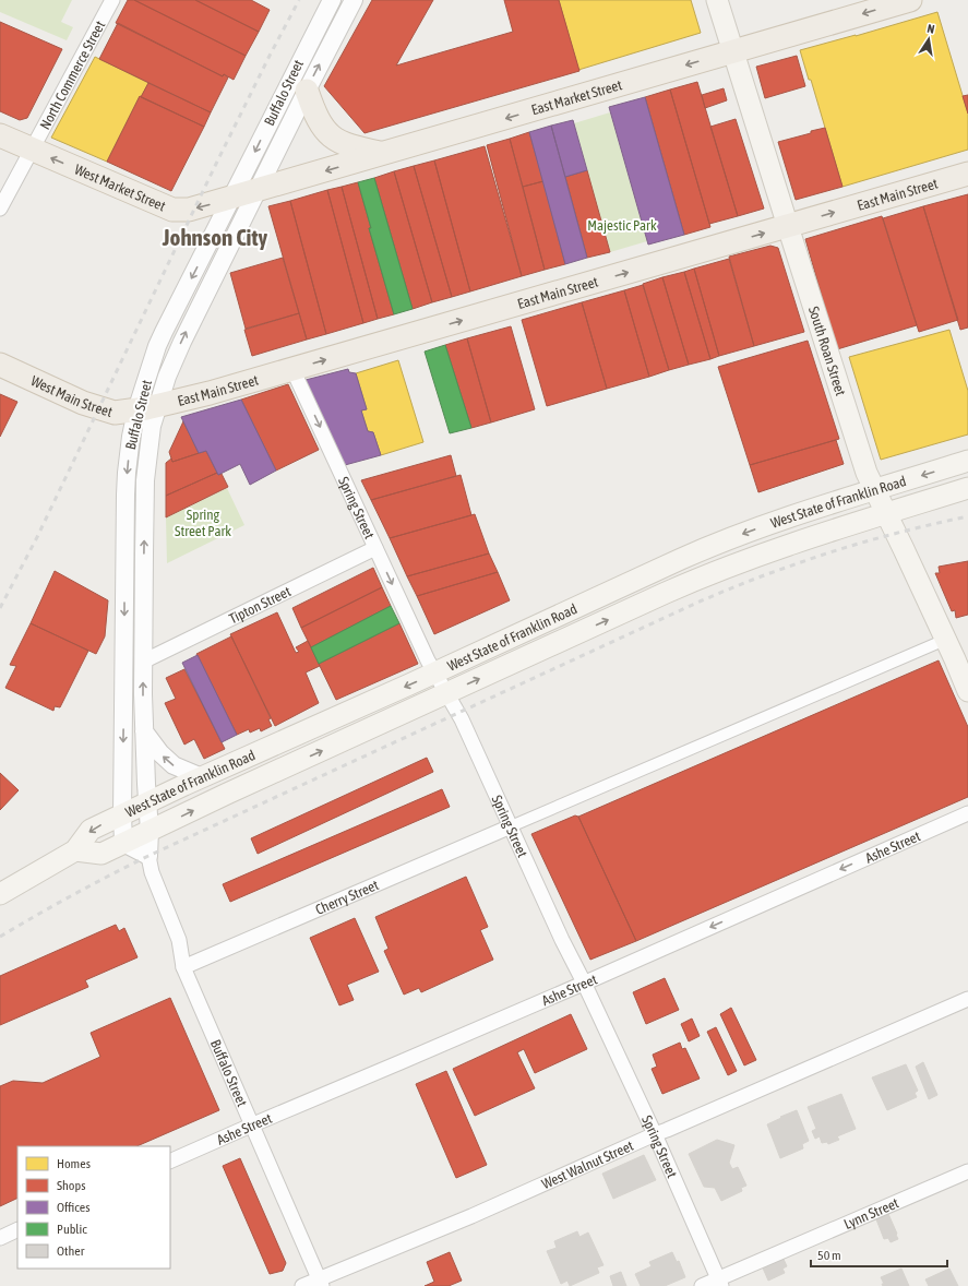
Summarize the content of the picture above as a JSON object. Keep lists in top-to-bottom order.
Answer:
{
  "streets": {
    "main road": [
      "East Market Street",
      "West Market Street",
      "East Main Street",
      "South Roan Street",
      "West Main Street",
      "West State of Franklin Road"
    ],
    "street": [
      "North Commerce Street",
      "Buffalo Street",
      "Spring Street",
      "Tipton Street",
      "Ashe Street",
      "Cherry Street",
      "West Walnut Street",
      "Lynn Street"
    ]
  },
  "crossings": [
    ["North Commerce Street", "West Market Street"],
    ["Buffalo Street", "East Market Street"],
    ["Buffalo Street", "West Market Street"],
    ["Buffalo Street", "East Main Street"],
    ["Buffalo Street", "West Main Street"],
    ["Buffalo Street", "West State of Franklin Road"],
    ["Buffalo Street", "Tipton Street"],
    ["Buffalo Street", "Ashe Street"],
    ["Buffalo Street", "Cherry Street"],
    ["Buffalo Street", "West Walnut Street"],
    ["East Market Street", "West Market Street"],
    ["East Market Street", "South Roan Street"],
    ["East Main Street", "South Roan Street"],
    ["East Main Street", "West Main Street"],
    ["East Main Street", "Spring Street"],
    ["South Roan Street", "West State of Franklin Road"],
    ["West State of Franklin Road", "Spring Street"],
    ["Spring Street", "Tipton Street"],
    ["Spring Street", "Ashe Street"],
    ["Spring Street", "Cherry Street"],
    ["Spring Street", "West Walnut Street"],
    ["Spring Street", "Lynn Street"]
  ],
  "one_way": [
    "East Market Street",
    "West Market Street",
    "East Main Street",
    "Ashe Street"
  ],
  "districts": ["Johnson City"],
  "parks": ["Majestic Park", "Spring Street Park"],
  "legend": [
    "Homes",
    "Shops",
    "Offices",
    "Public",
    "Other"
  ],
  "scale_bar": "50 m",
  "north": "top"
}
